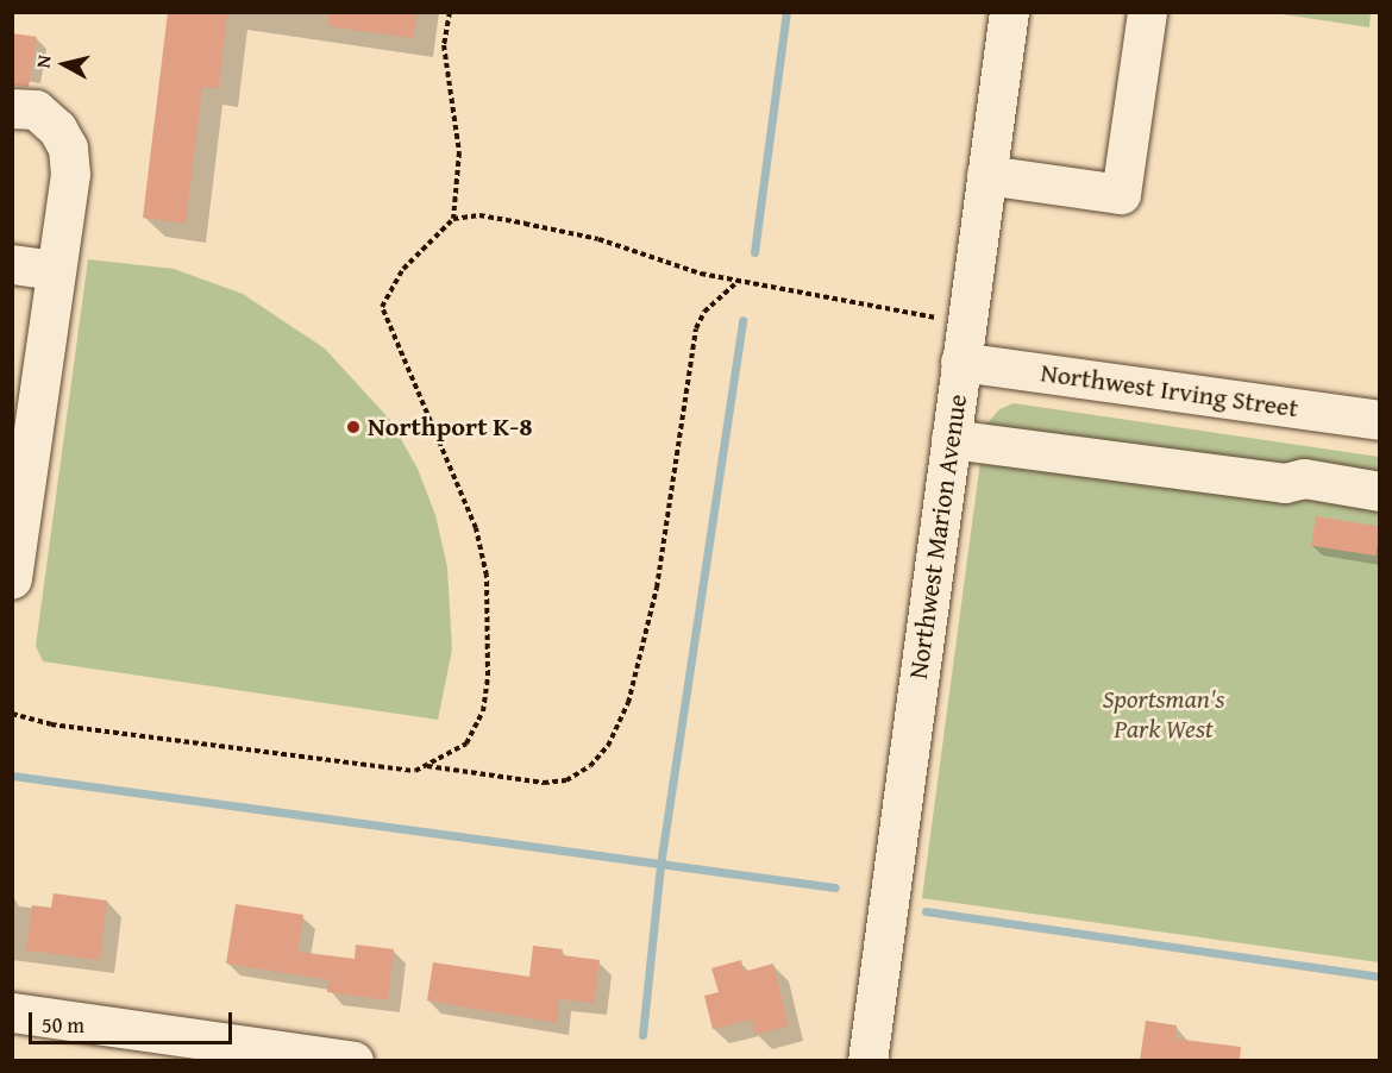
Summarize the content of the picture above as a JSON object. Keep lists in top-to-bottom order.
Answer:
{
  "streets": {
    "street": ["Northwest Irving Street", "Northwest Marion Avenue"]
  },
  "crossings": [
    ["Northwest Irving Street", "Northwest Marion Avenue"]
  ],
  "parks": ["Sportsman's Park West"],
  "places": ["Northport K-8"],
  "scale_bar": "50 m",
  "north": "left"
}
